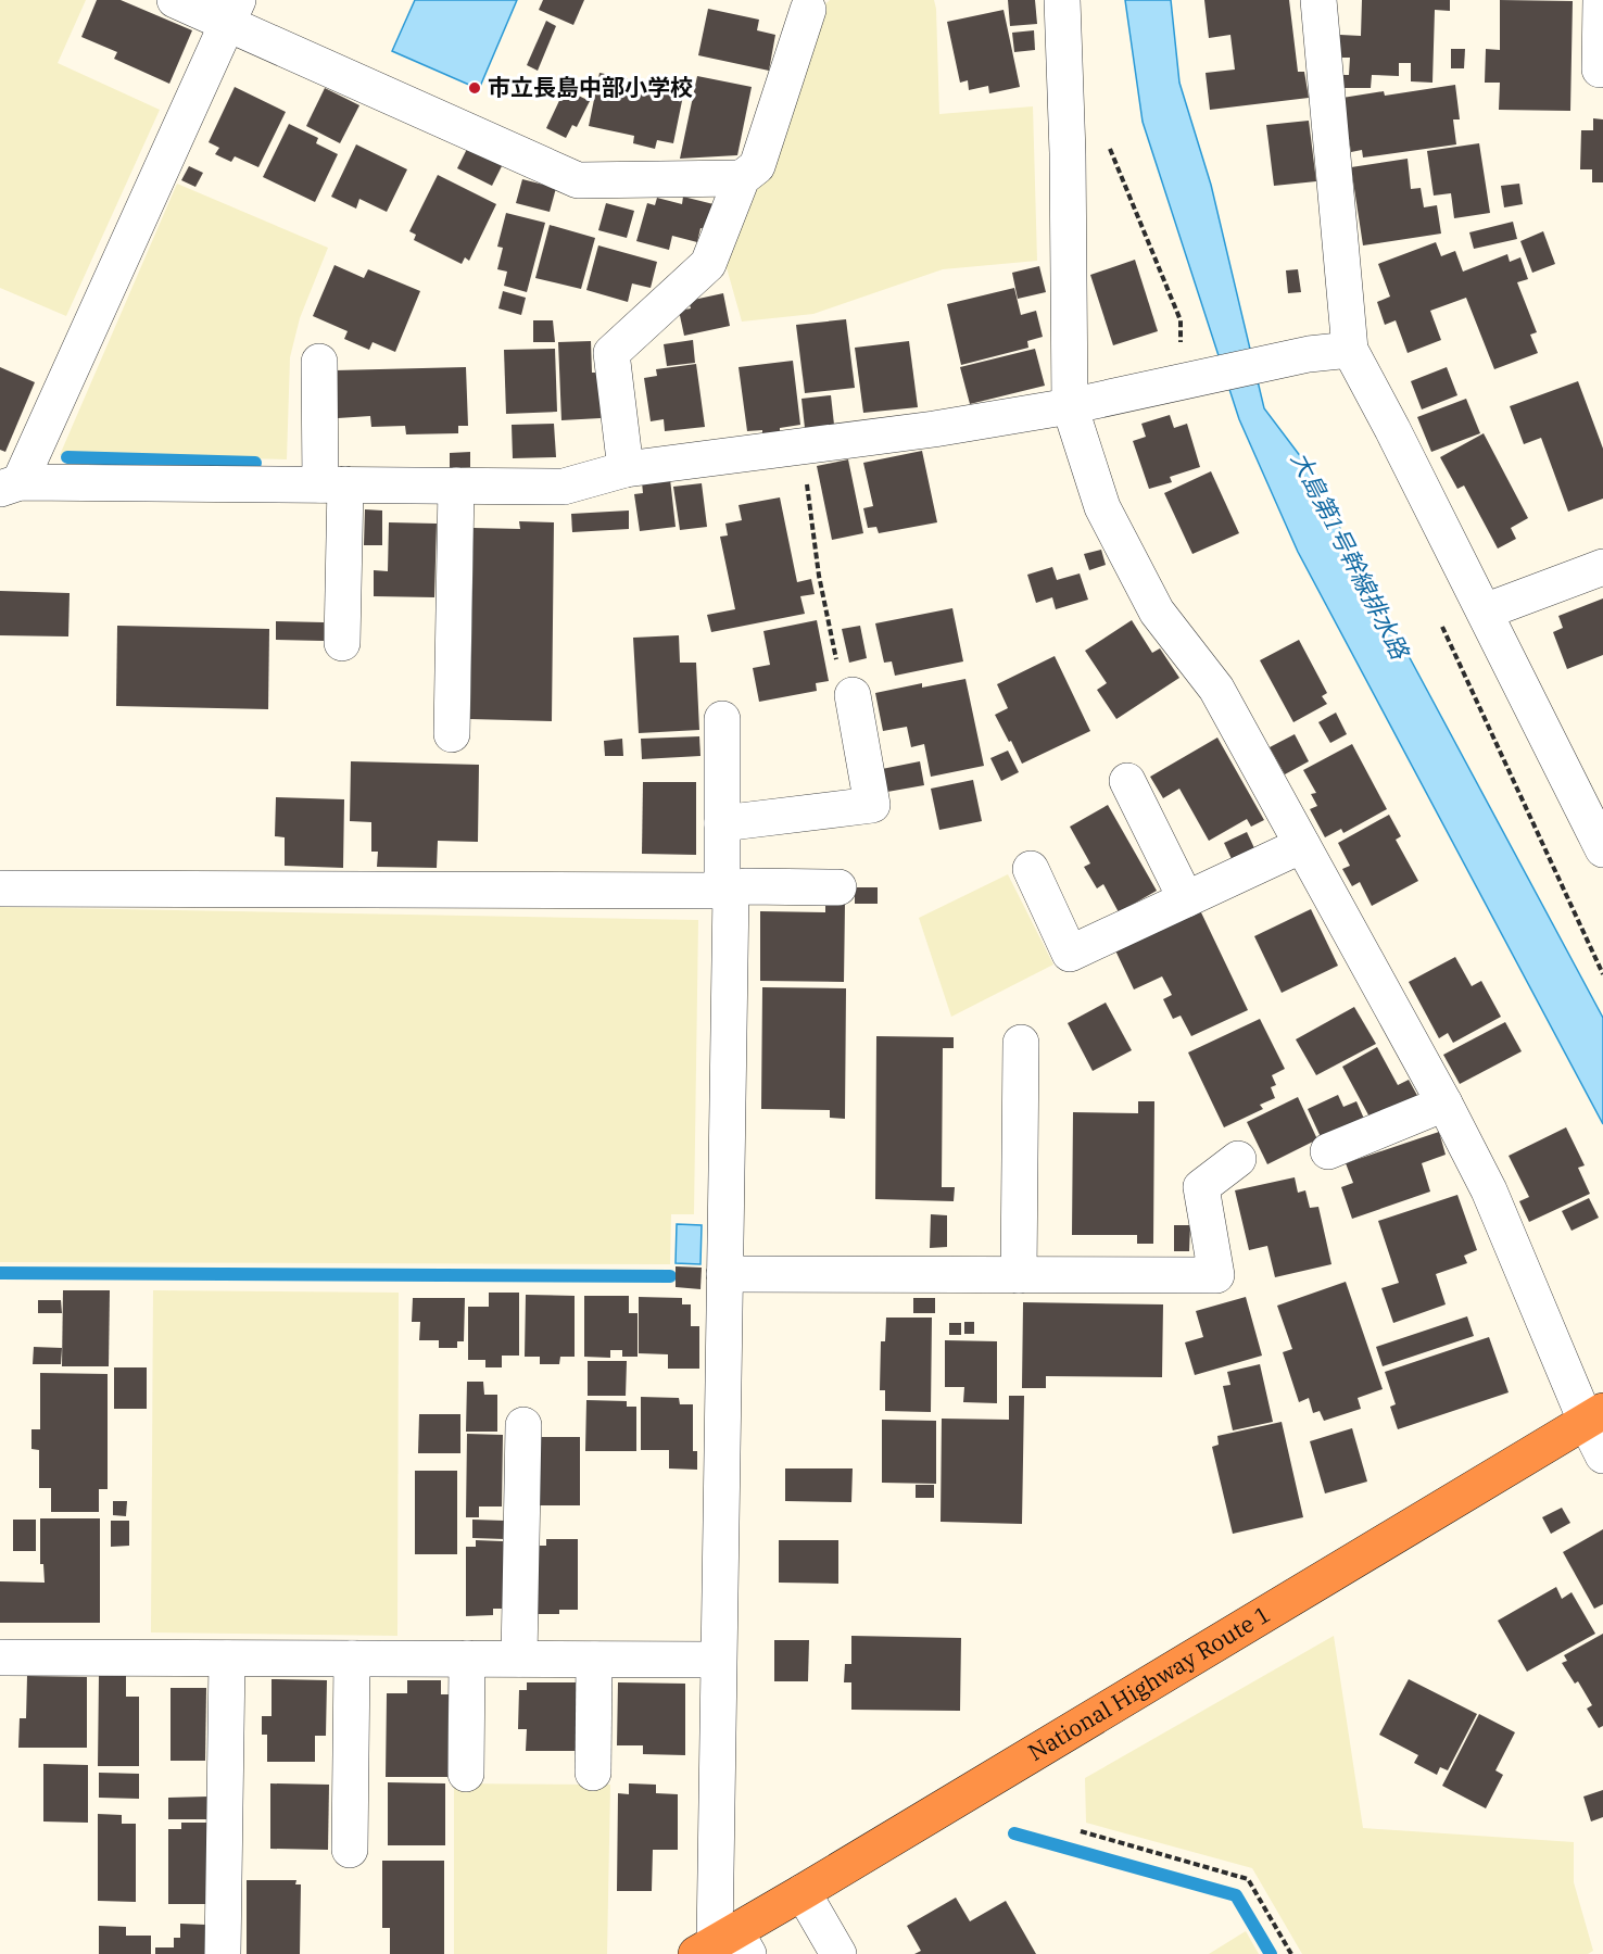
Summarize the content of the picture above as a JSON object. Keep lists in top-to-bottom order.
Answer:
{
  "streets": {
    "highway": ["National Highway Route 1"]
  },
  "water": ["大島第1号幹線排水路"],
  "places": ["市立長島中部小学校"]
}
